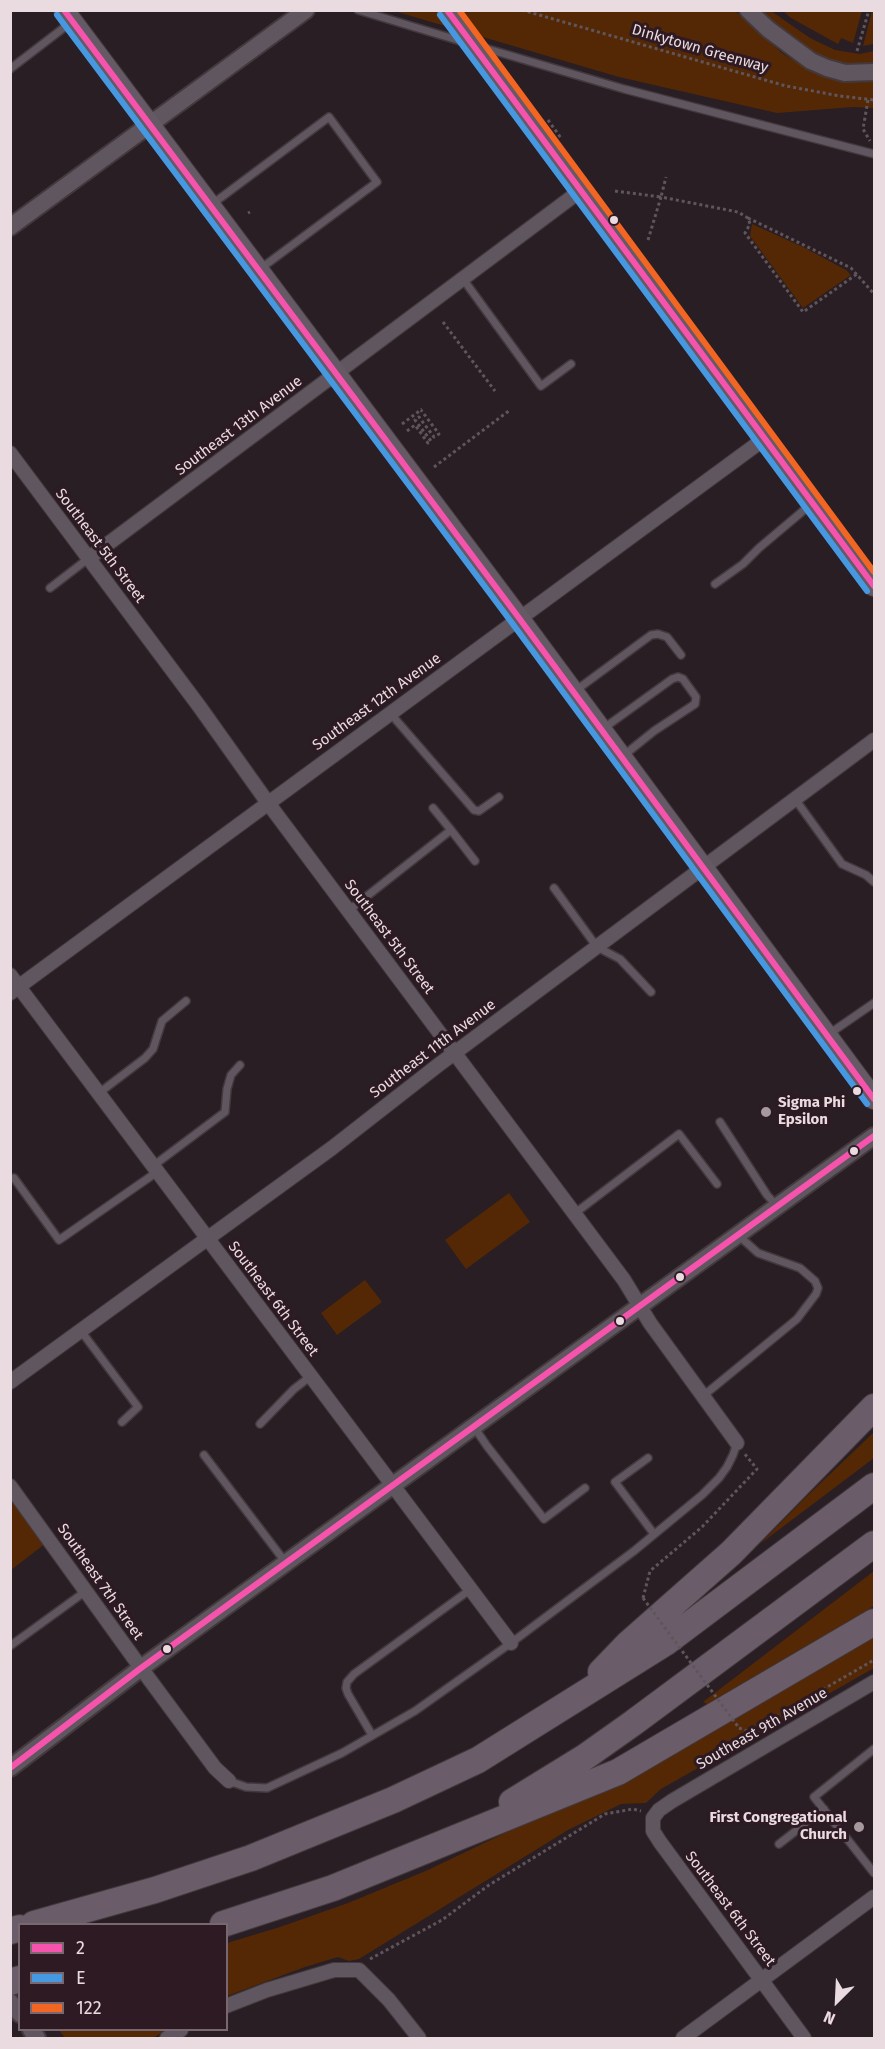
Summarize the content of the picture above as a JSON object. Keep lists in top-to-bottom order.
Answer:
{
  "streets": {
    "street": [
      "Southeast 13th Avenue",
      "Southeast 5th Street",
      "Southeast 12th Avenue",
      "Southeast 11th Avenue",
      "Southeast 6th Street",
      "Southeast 7th Street",
      "Southeast 9th Avenue"
    ],
    "path": ["Dinkytown Greenway"]
  },
  "crossings": [
    ["Southeast 13th Avenue", "Southeast 5th Street"],
    ["Southeast 5th Street", "Southeast 12th Avenue"],
    ["Southeast 5th Street", "Southeast 11th Avenue"],
    ["Southeast 12th Avenue", "Southeast 6th Street"],
    ["Southeast 11th Avenue", "Southeast 6th Street"],
    ["Southeast 6th Street", "Southeast 9th Avenue"]
  ],
  "places": ["Sigma Phi Epsilon", "First Congregational Church"],
  "lines": ["transit line 2", "transit line 122", "transit line E"],
  "legend": ["2", "E", "122"],
  "north": "bottom left"
}
